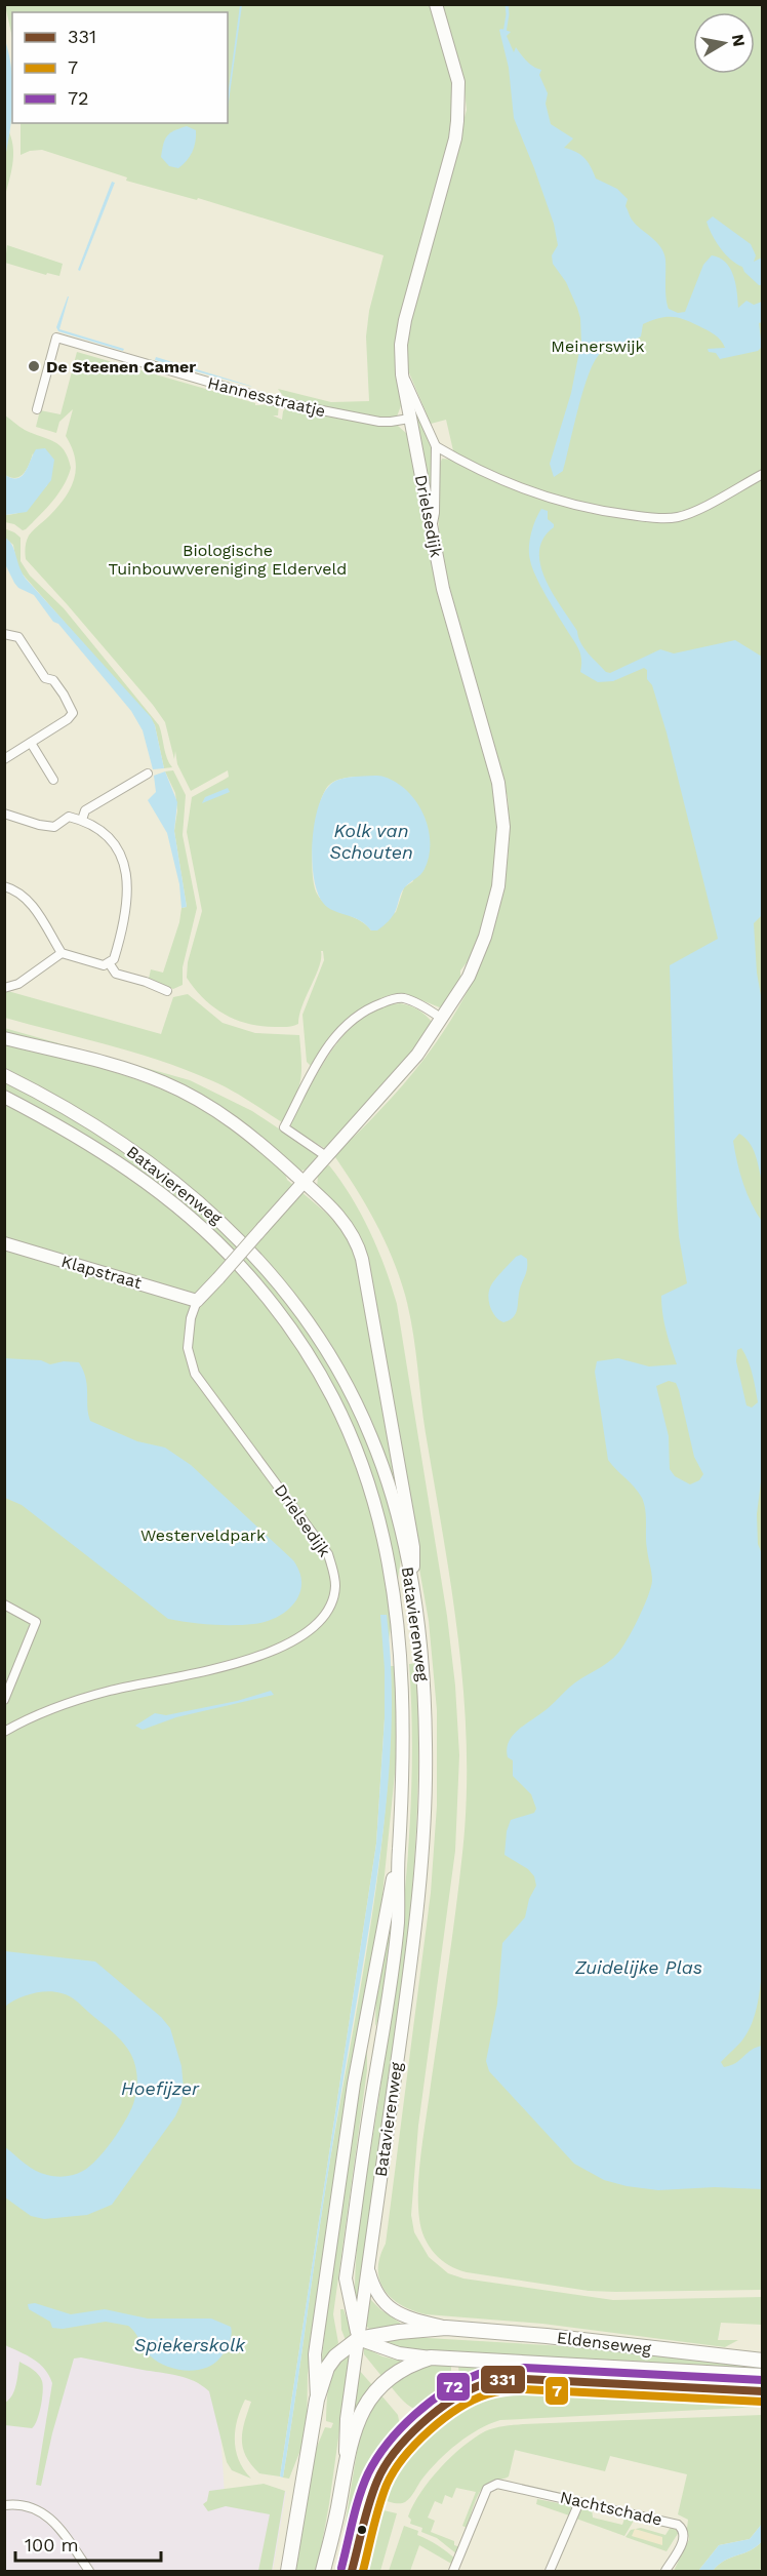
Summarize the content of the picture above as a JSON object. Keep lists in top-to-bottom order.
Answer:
{
  "streets": {
    "main road": [
      "Drielsedijk",
      "Batavierenweg",
      "Klapstraat",
      "Eldenseweg"
    ],
    "street": ["Hannesstraatje", "Nachtschade"]
  },
  "crossings": [
    ["Hannesstraatje", "Drielsedijk"],
    ["Drielsedijk", "Klapstraat"],
    ["Batavierenweg", "Eldenseweg"]
  ],
  "water": [
    "Kolk van Schouten",
    "Zuidelijke Plas",
    "Hoefijzer",
    "Spiekerskolk"
  ],
  "parks": ["Meinerswijk", "Biologische Tuinbouwvereniging Elderveld", "Westerveldpark"],
  "places": ["De Steenen Camer"],
  "lines": ["transit line 72", "transit line 331", "transit line 7"],
  "legend": ["331", "7", "72"],
  "scale_bar": "100 m",
  "north": "right"
}
